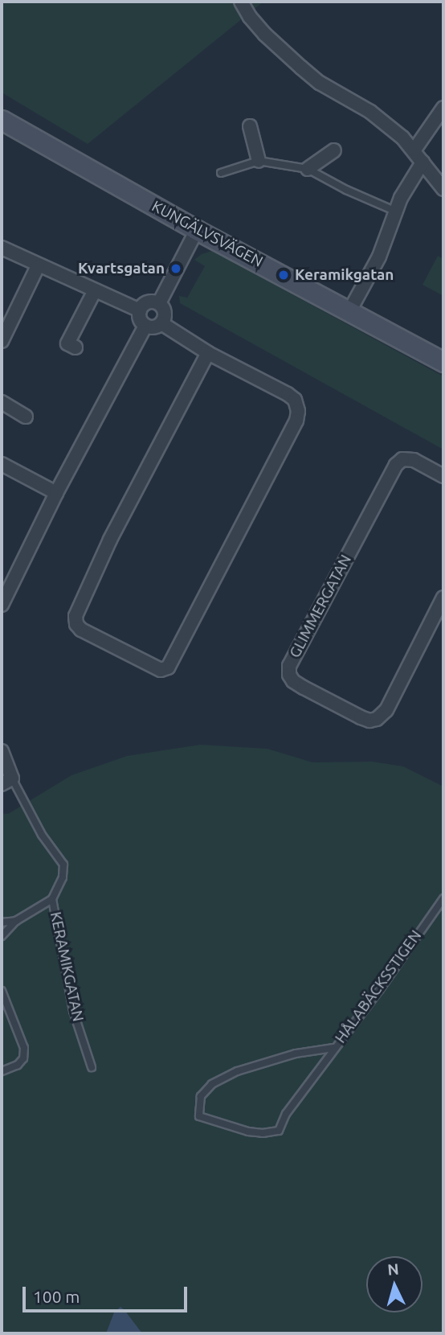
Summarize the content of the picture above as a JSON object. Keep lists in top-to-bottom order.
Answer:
{
  "streets": {
    "main road": ["KUNGÄLVSVÄGEN"],
    "street": ["GLIMMERGATAN", "KERAMIKGATAN"],
    "lane": ["HÅLABÄCKSSTIGEN"]
  },
  "places": ["Kvartsgatan", "Keramikgatan"],
  "scale_bar": "100 m",
  "north": "top"
}
